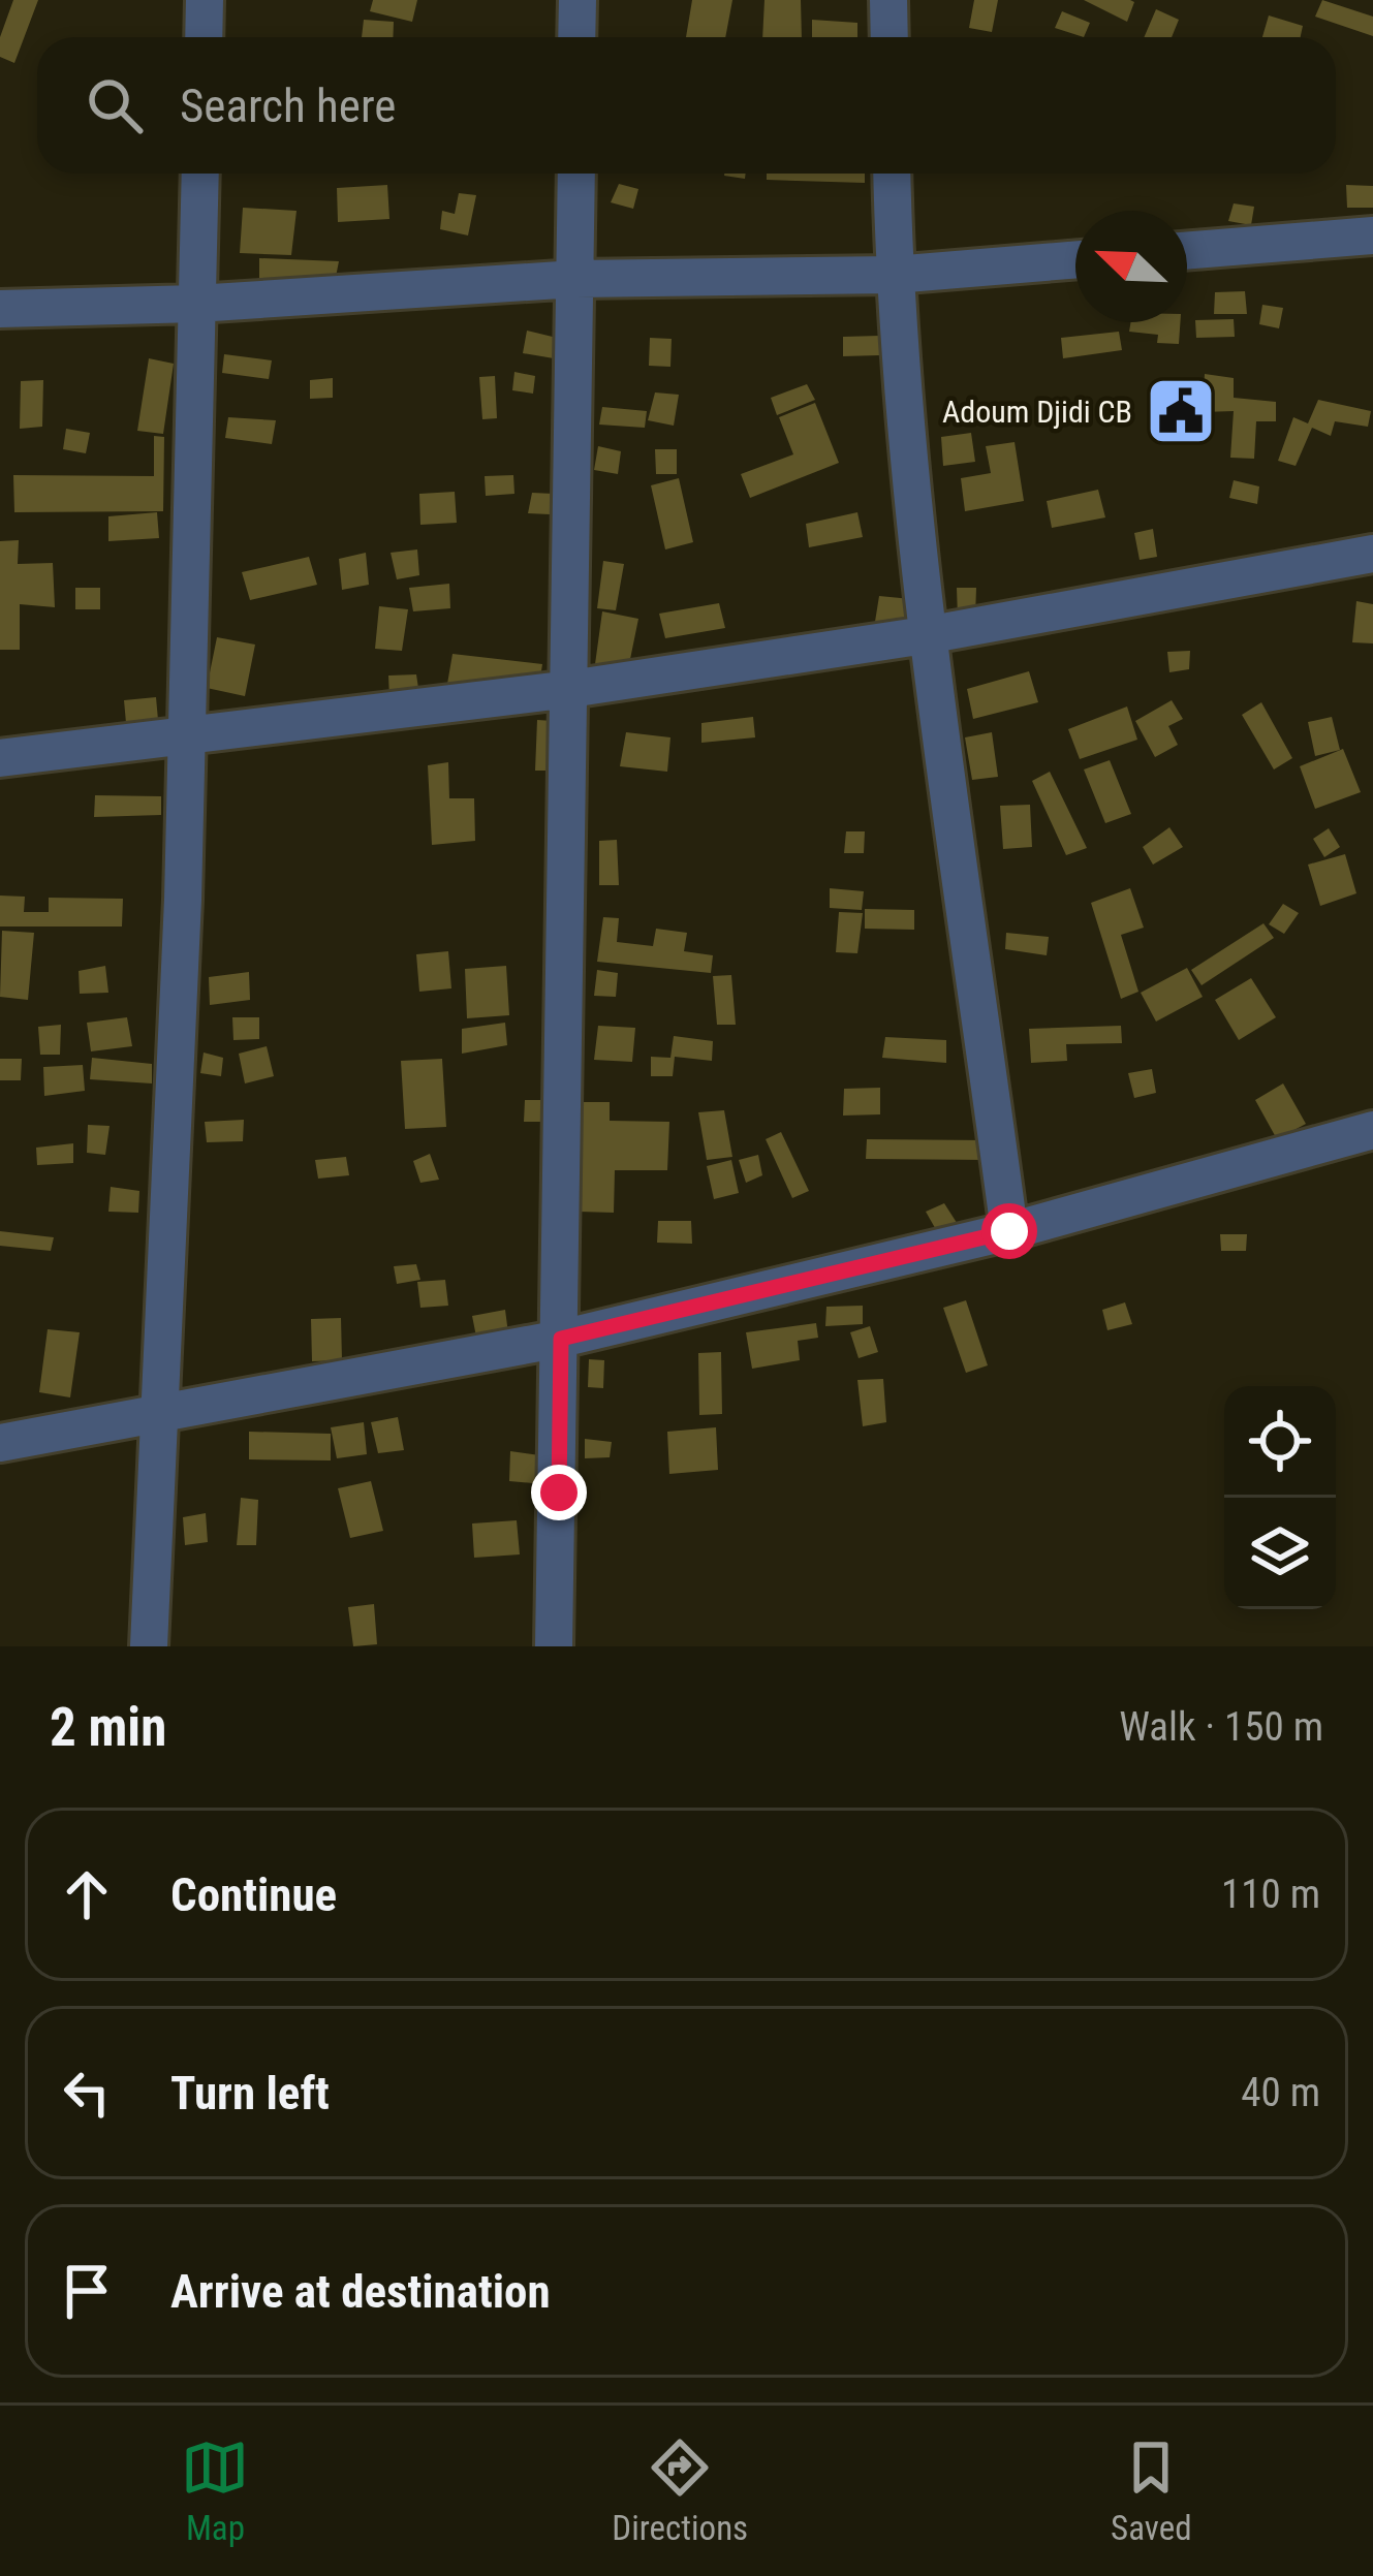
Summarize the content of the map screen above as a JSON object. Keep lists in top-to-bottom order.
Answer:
{
  "places": {
    "public building": ["Adoum Djidi CB"]
  },
  "north": "top left",
  "page": {
    "search": "Search here",
    "heading": ["2 min", "Walk · 150 m"],
    "list": [
      ["Continue", "110 m"],
      ["Turn left", "40 m"],
      "Arrive at destination"
    ],
    "nav": ["Map", "Directions", "Saved"]
  }
}
